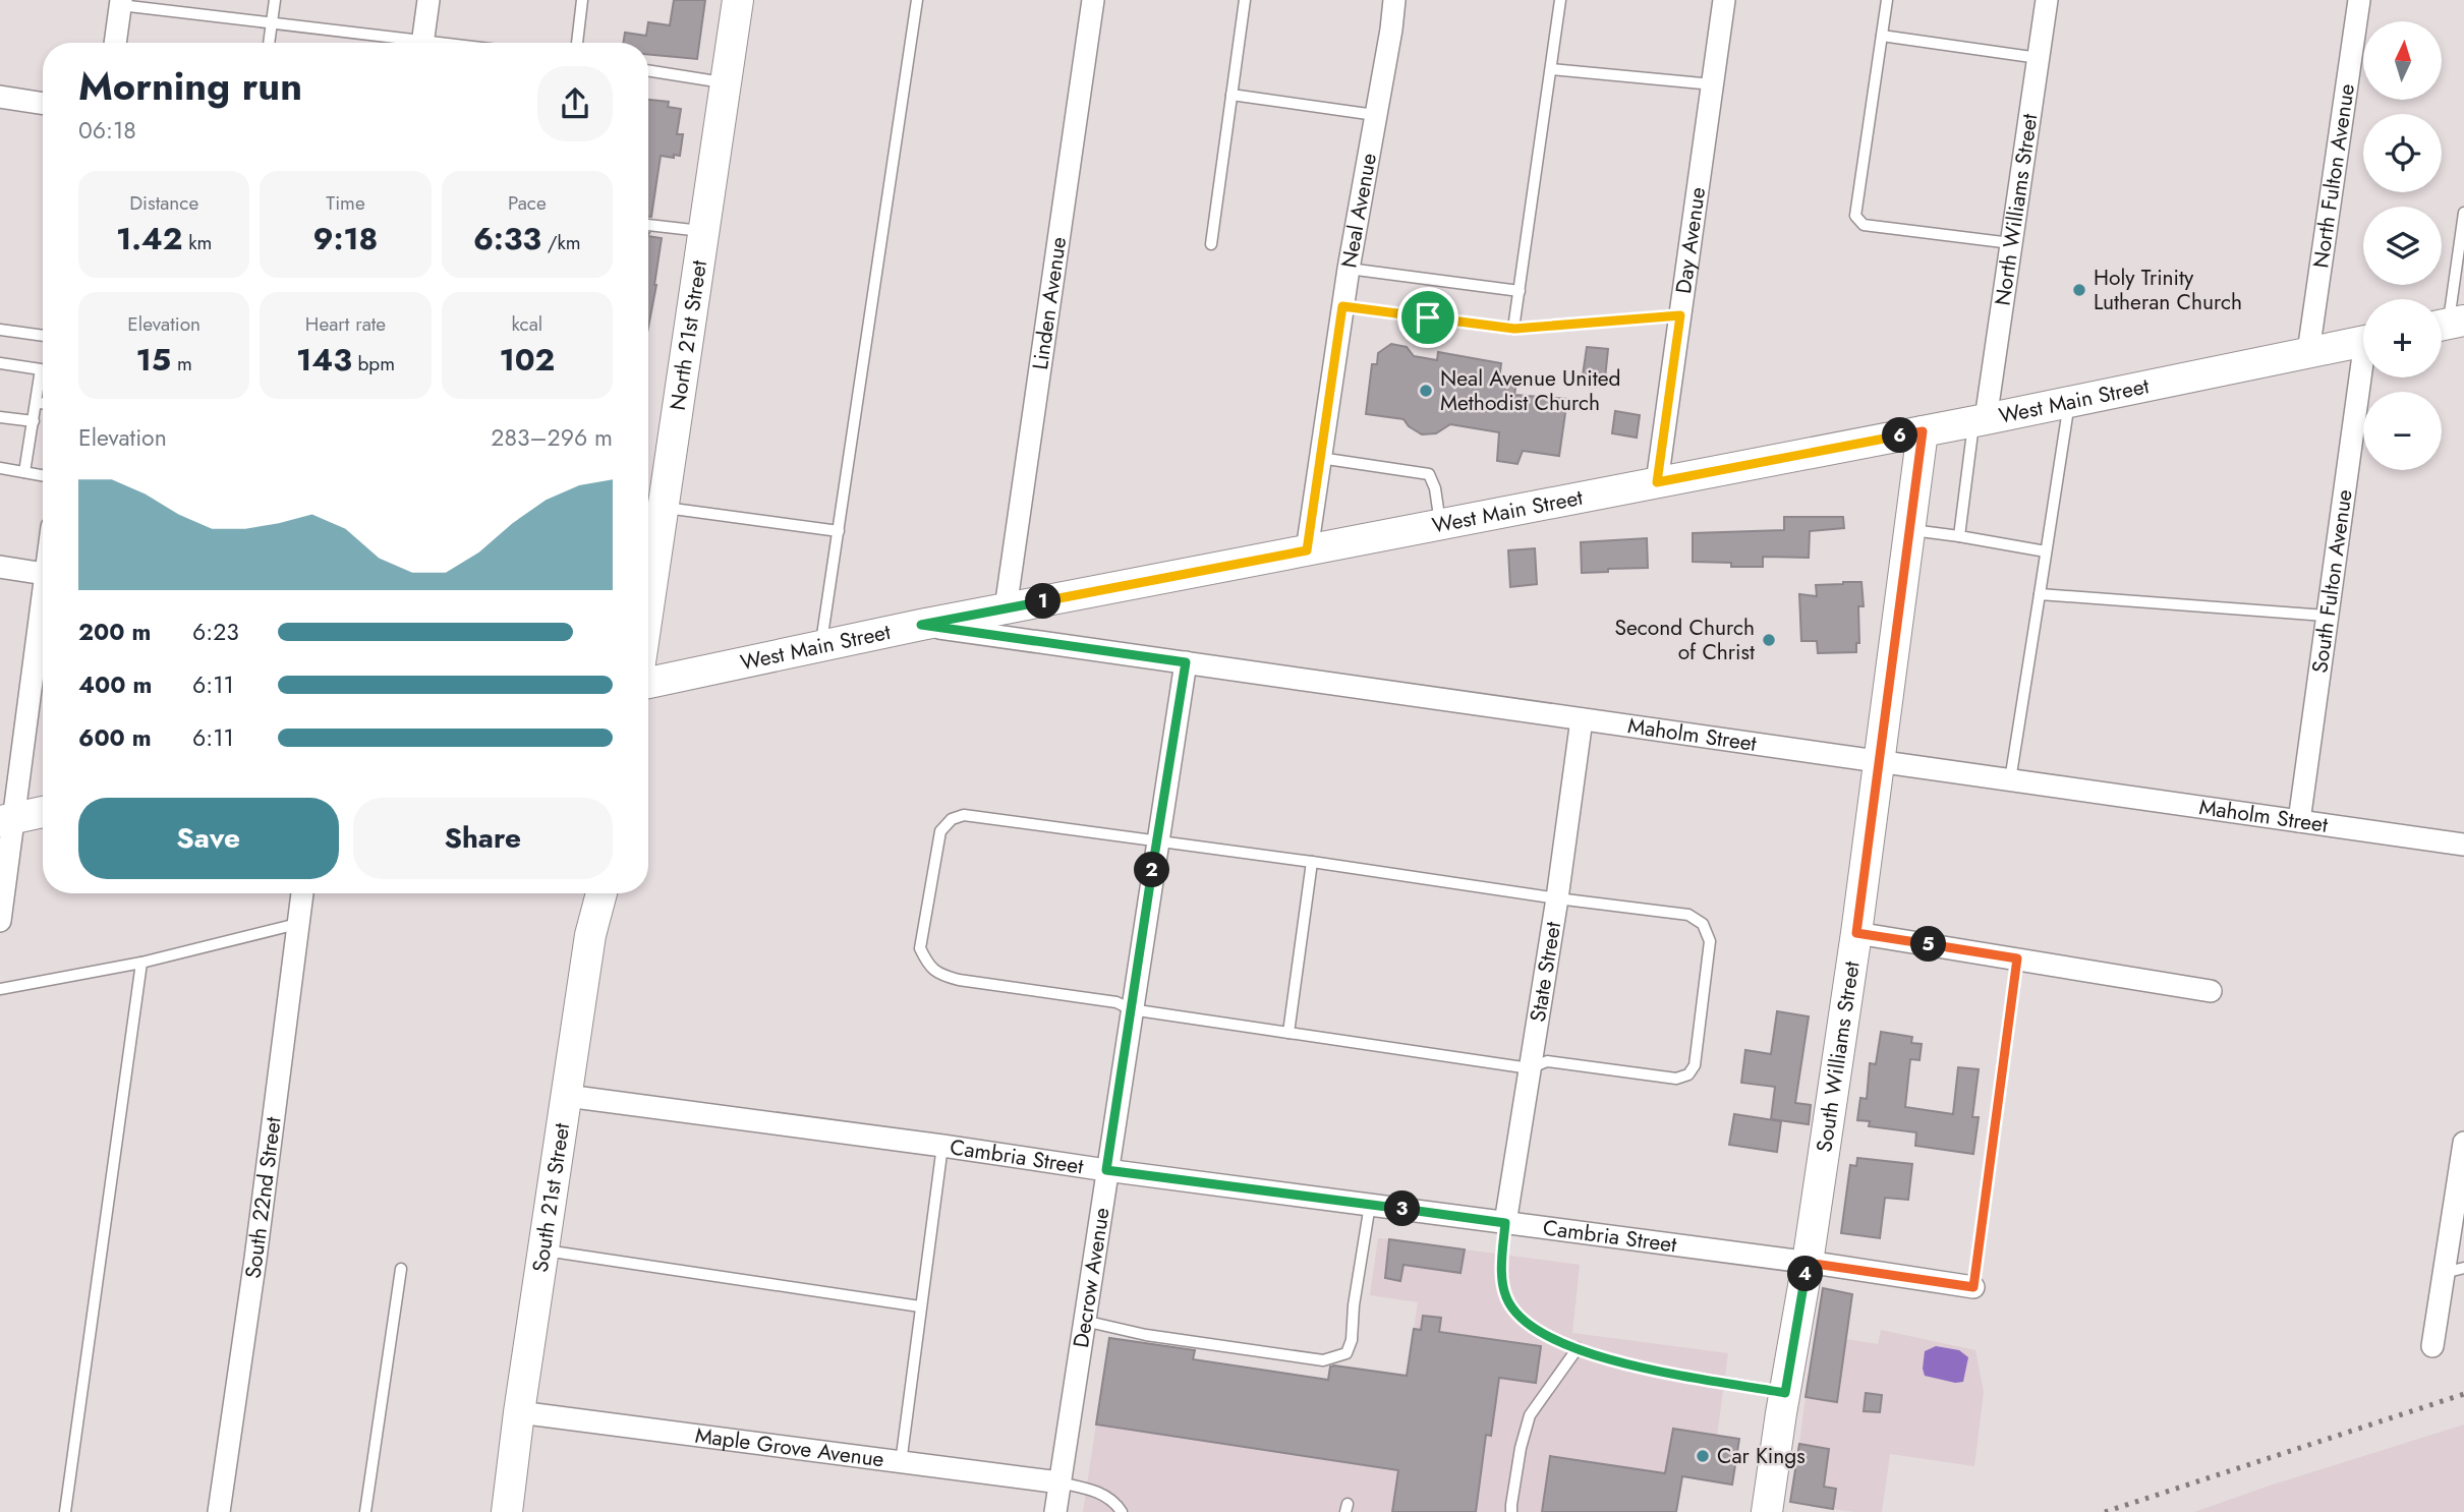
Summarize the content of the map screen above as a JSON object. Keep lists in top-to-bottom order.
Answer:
{
  "streets": {
    "main road": [
      "North 21st Street",
      "West Main Street",
      "South Williams Street",
      "South 21st Street"
    ],
    "street": [
      "North Fulton Avenue",
      "North Williams Street",
      "Neal Avenue",
      "Day Avenue",
      "Linden Avenue",
      "South Fulton Avenue",
      "Maholm Street",
      "State Street",
      "Cambria Street",
      "South 22nd Street",
      "Decrow Avenue",
      "Maple Grove Avenue"
    ]
  },
  "crossings": [
    ["North Fulton Avenue", "West Main Street"],
    ["North Williams Street", "West Main Street"],
    ["Neal Avenue", "West Main Street"],
    ["Day Avenue", "West Main Street"],
    ["Linden Avenue", "West Main Street"],
    ["West Main Street", "Maholm Street"],
    ["West Main Street", "South Williams Street"],
    ["South Fulton Avenue", "Maholm Street"],
    ["Maholm Street", "State Street"],
    ["Maholm Street", "South Williams Street"],
    ["Maholm Street", "Decrow Avenue"],
    ["State Street", "Cambria Street"],
    ["South Williams Street", "Cambria Street"],
    ["Cambria Street", "South 21st Street"],
    ["Cambria Street", "Decrow Avenue"],
    ["South 21st Street", "Maple Grove Avenue"],
    ["Decrow Avenue", "Maple Grove Avenue"]
  ],
  "places": [
    "Holy Trinity Lutheran Church",
    "Neal Avenue United Methodist Church",
    "Second Church of Christ",
    "Car Kings"
  ],
  "north": "top",
  "page": {
    "map_buttons": ["+", "−"],
    "heading": ["Morning run", "06:18"],
    "stats": [
      ["Distance", "1.42 km"],
      ["Time", "9:18"],
      ["Pace", "6:33 /km"],
      ["Elevation", "15 m"],
      ["Heart rate", "143 bpm"],
      ["kcal", "102"]
    ],
    "chart": ["Elevation", "283–296 m"],
    "pins": [
      "6",
      "1",
      "2",
      "5",
      "3",
      "4"
    ],
    "list": [
      {
        "name": "200 m",
        "note": "6:23"
      },
      {
        "name": "400 m",
        "note": "6:11"
      },
      {
        "name": "600 m",
        "note": "6:11"
      }
    ],
    "buttons": ["Save", "Share"]
  }
}
